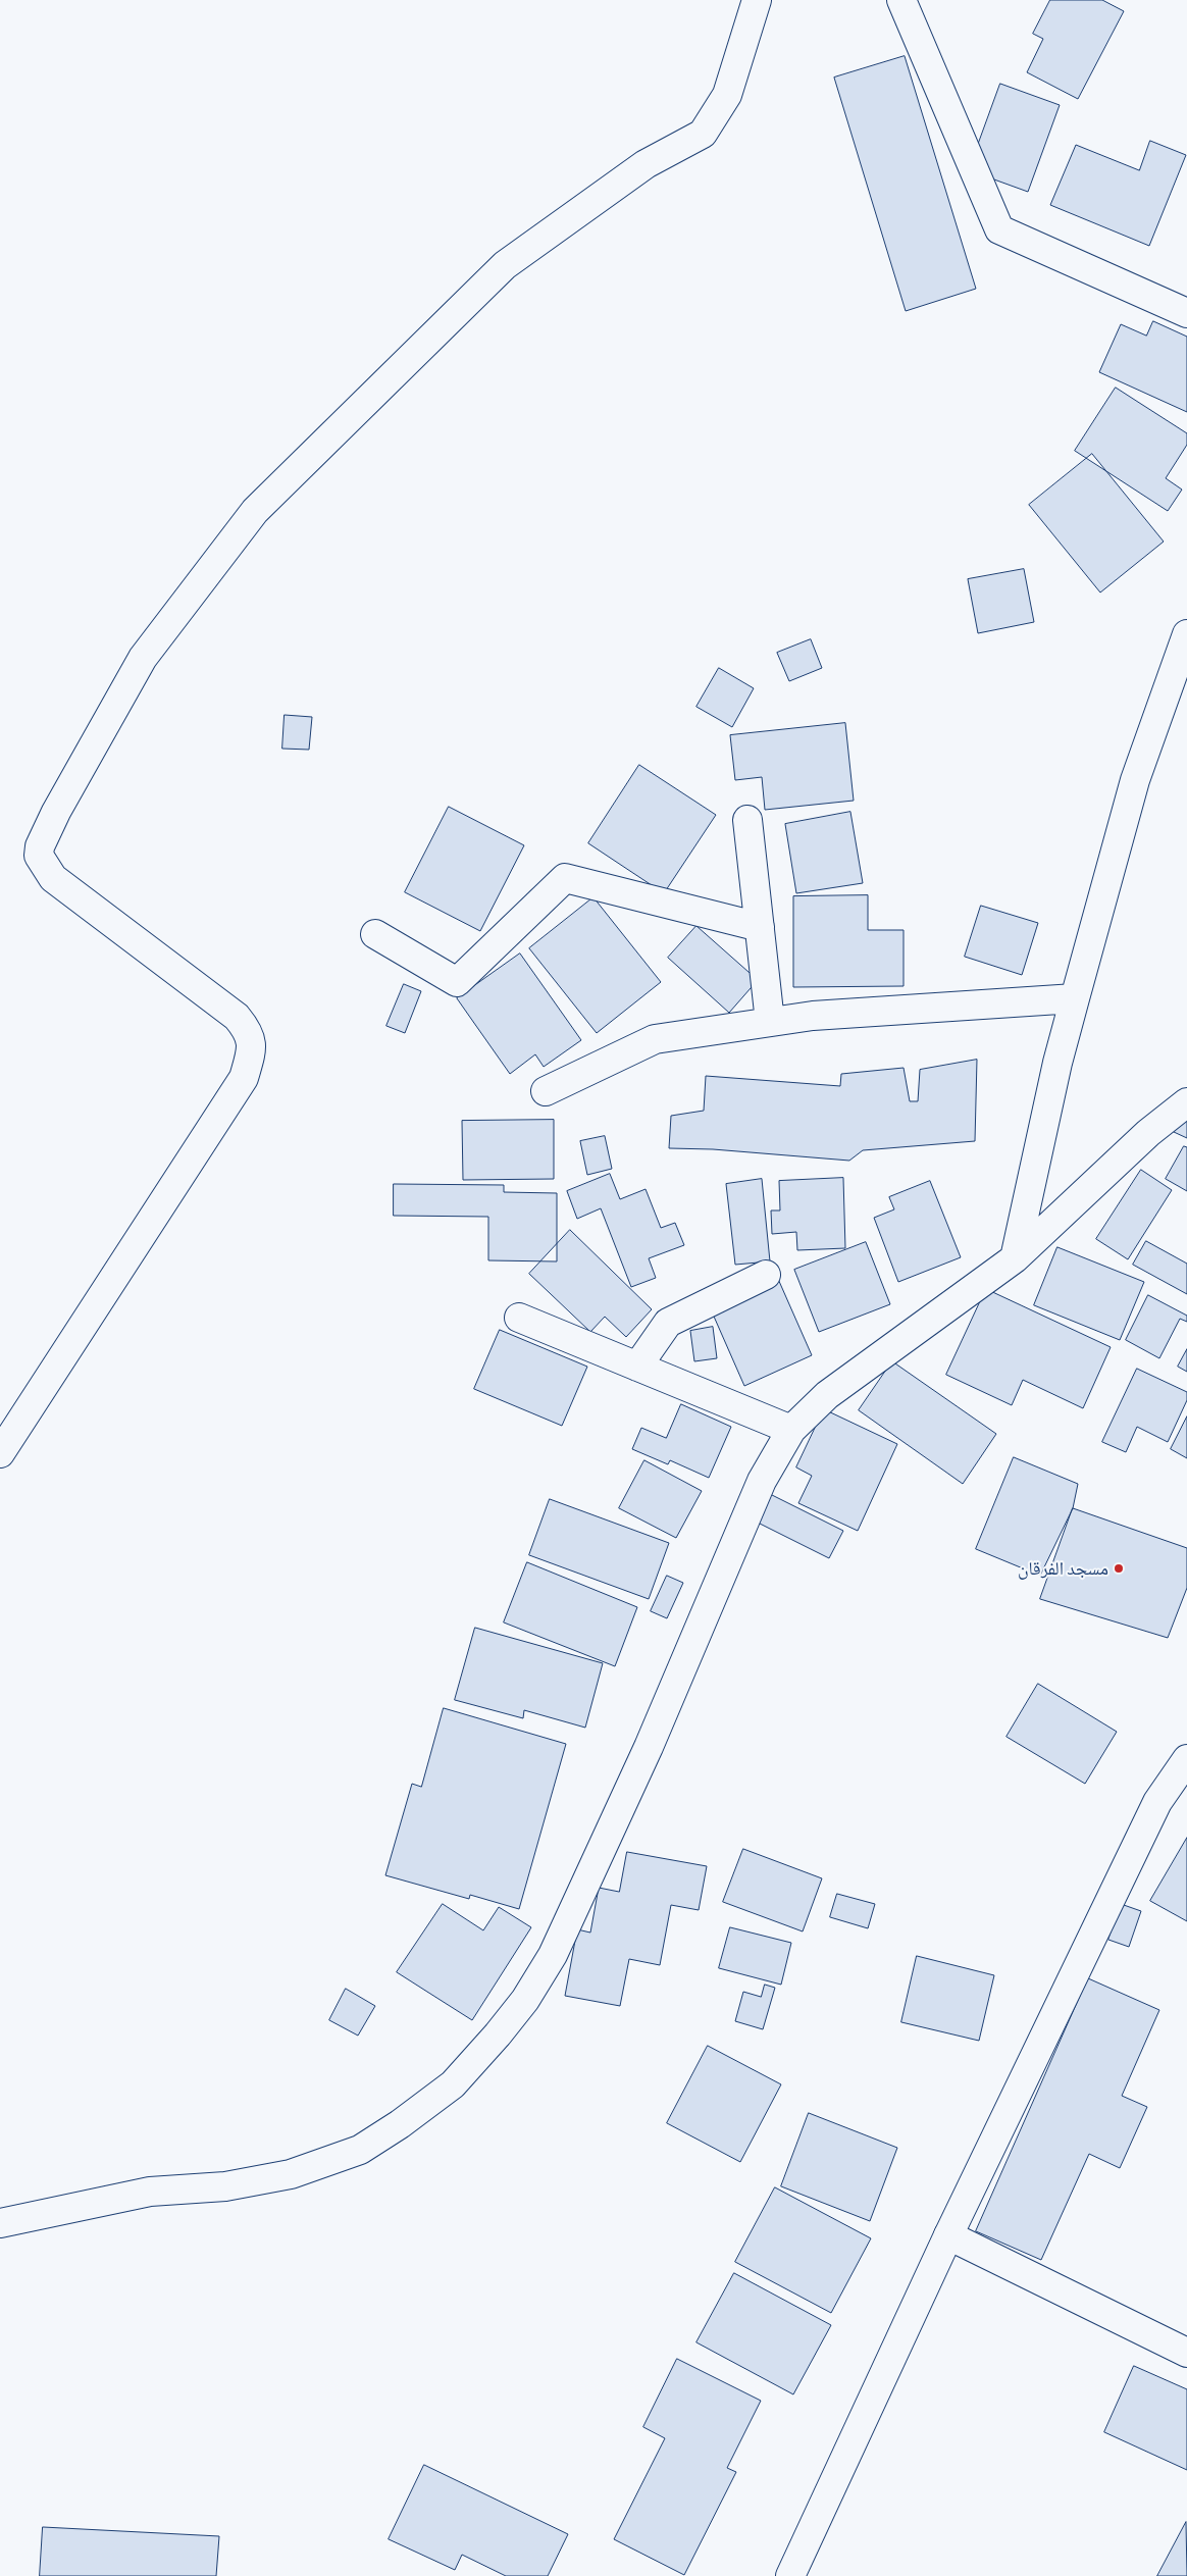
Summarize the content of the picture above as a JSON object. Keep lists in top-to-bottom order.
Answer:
{
  "places": ["مسجد الفرقان"]
}
